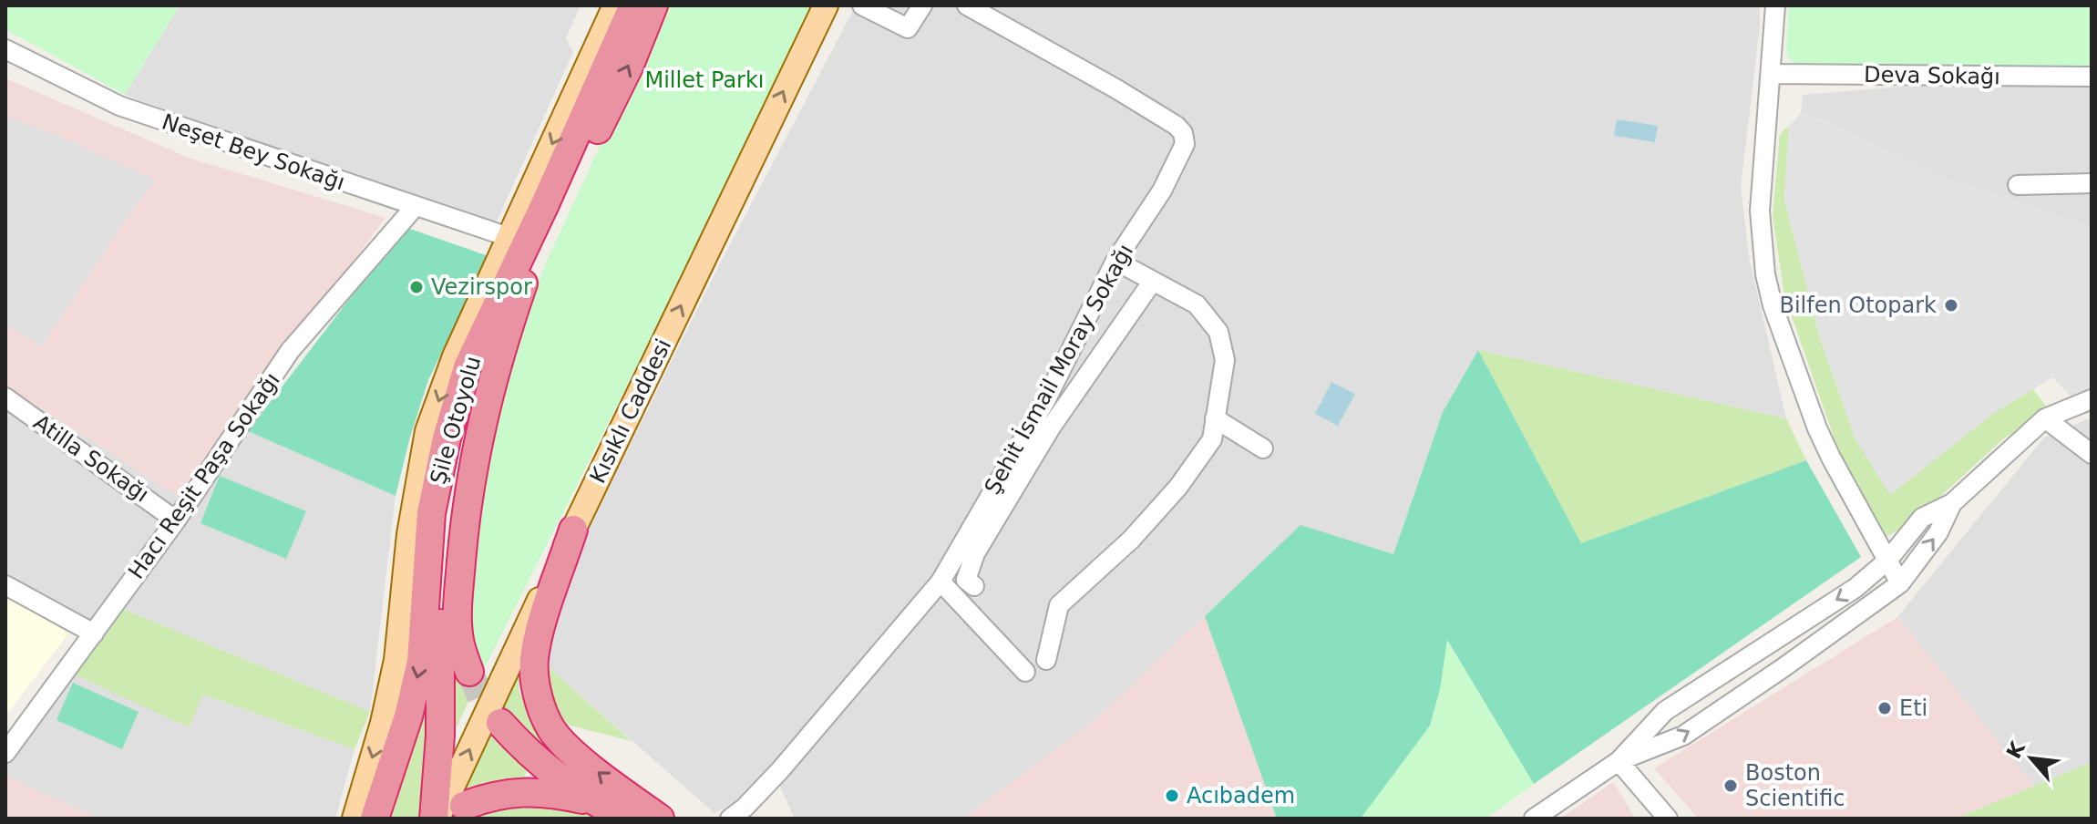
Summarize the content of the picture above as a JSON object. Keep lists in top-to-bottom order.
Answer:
{
  "streets": {
    "highway": ["Şile Otoyolu"],
    "main road": ["Kısıklı Caddesi"],
    "street": [
      "Deva Sokağı",
      "Neşet Bey Sokağı",
      "Şehit İsmail Moray Sokağı",
      "Atilla Sokağı",
      "Hacı Reşit Paşa Sokağı"
    ]
  },
  "crossings": [
    ["Neşet Bey Sokağı", "Hacı Reşit Paşa Sokağı"],
    ["Kısıklı Caddesi", "Şile Otoyolu"],
    ["Atilla Sokağı", "Hacı Reşit Paşa Sokağı"]
  ],
  "parks": ["Millet Parkı"],
  "places": [
    "Vezirspor",
    "Bilfen Otopark",
    "Eti",
    "Boston Scientific",
    "Acıbadem"
  ],
  "north": "top left"
}
